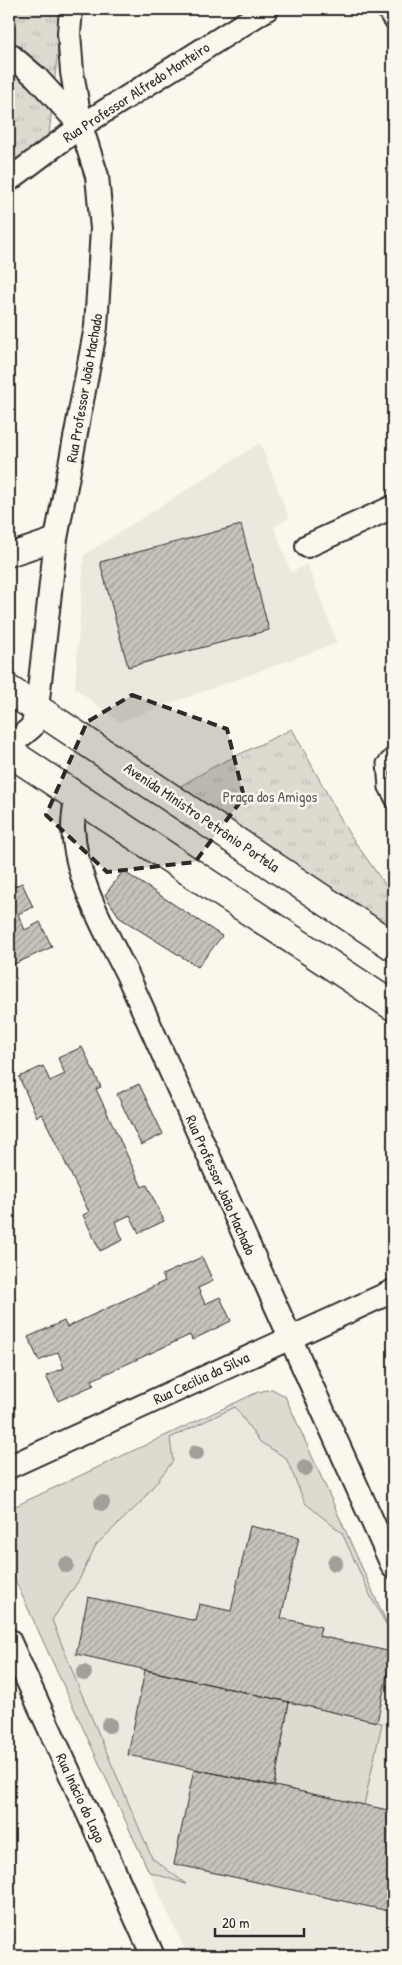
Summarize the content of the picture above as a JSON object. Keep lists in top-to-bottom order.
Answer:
{
  "streets": {
    "main road": ["Avenida Ministro Petrônio Portela"],
    "street": [
      "Rua Professor Alfredo Monteiro",
      "Rua Professor João Machado",
      "Rua Cecilia da Silva",
      "Rua Inácio do Lago"
    ]
  },
  "crossings": [
    ["Rua Professor Alfredo Monteiro", "Rua Professor João Machado"],
    ["Rua Professor João Machado", "Avenida Ministro Petrônio Portela"],
    ["Rua Professor João Machado", "Rua Cecilia da Silva"]
  ],
  "parks": ["Praça dos Amigos"],
  "scale_bar": "20 m"
}
